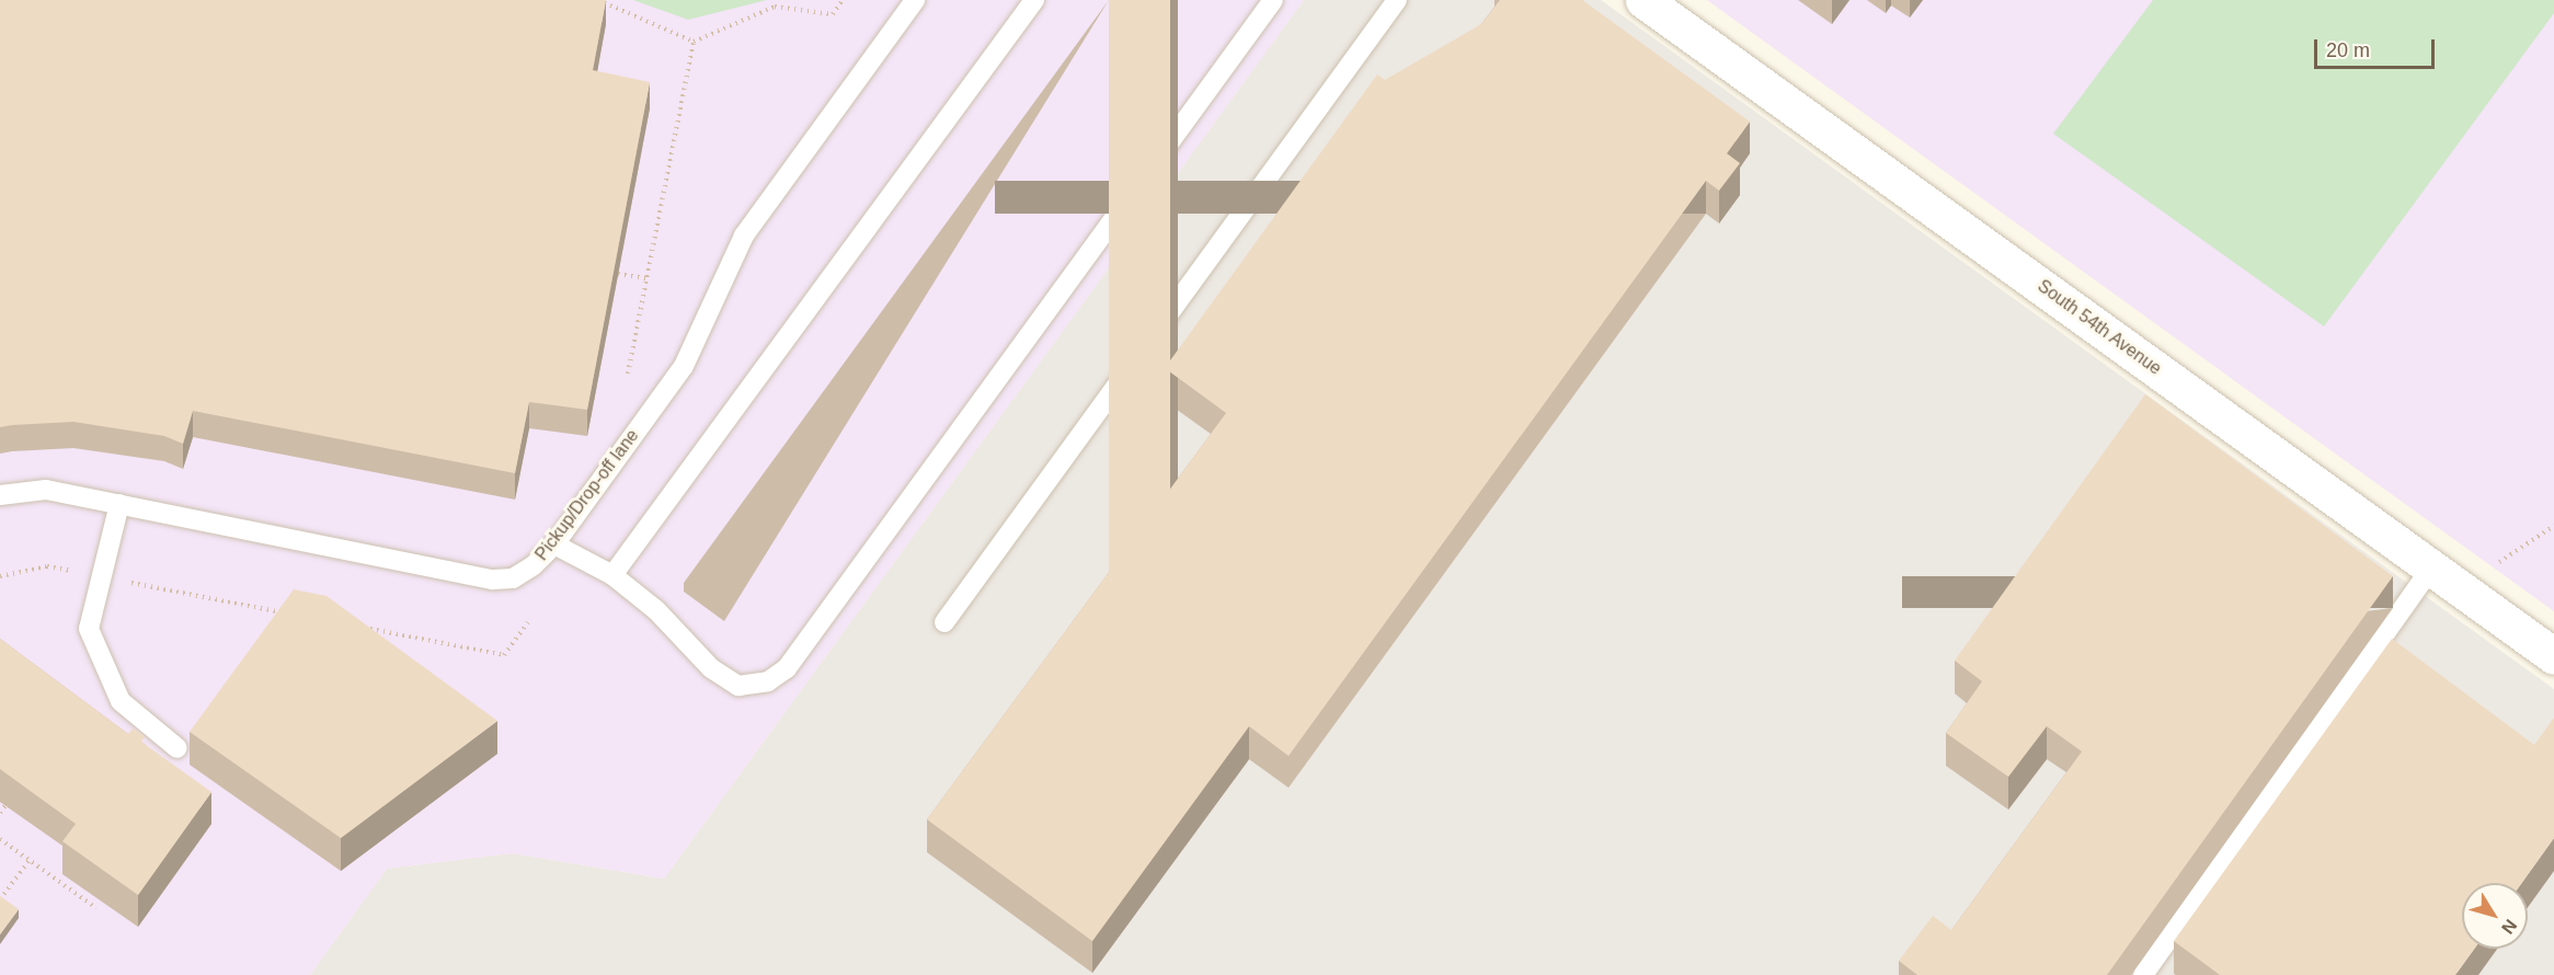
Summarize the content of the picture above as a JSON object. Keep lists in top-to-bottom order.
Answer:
{
  "streets": {
    "street": ["South 54th Avenue"],
    "lane": ["Pickup/Drop-off lane"]
  },
  "scale_bar": "20 m",
  "north": "bottom right"
}
